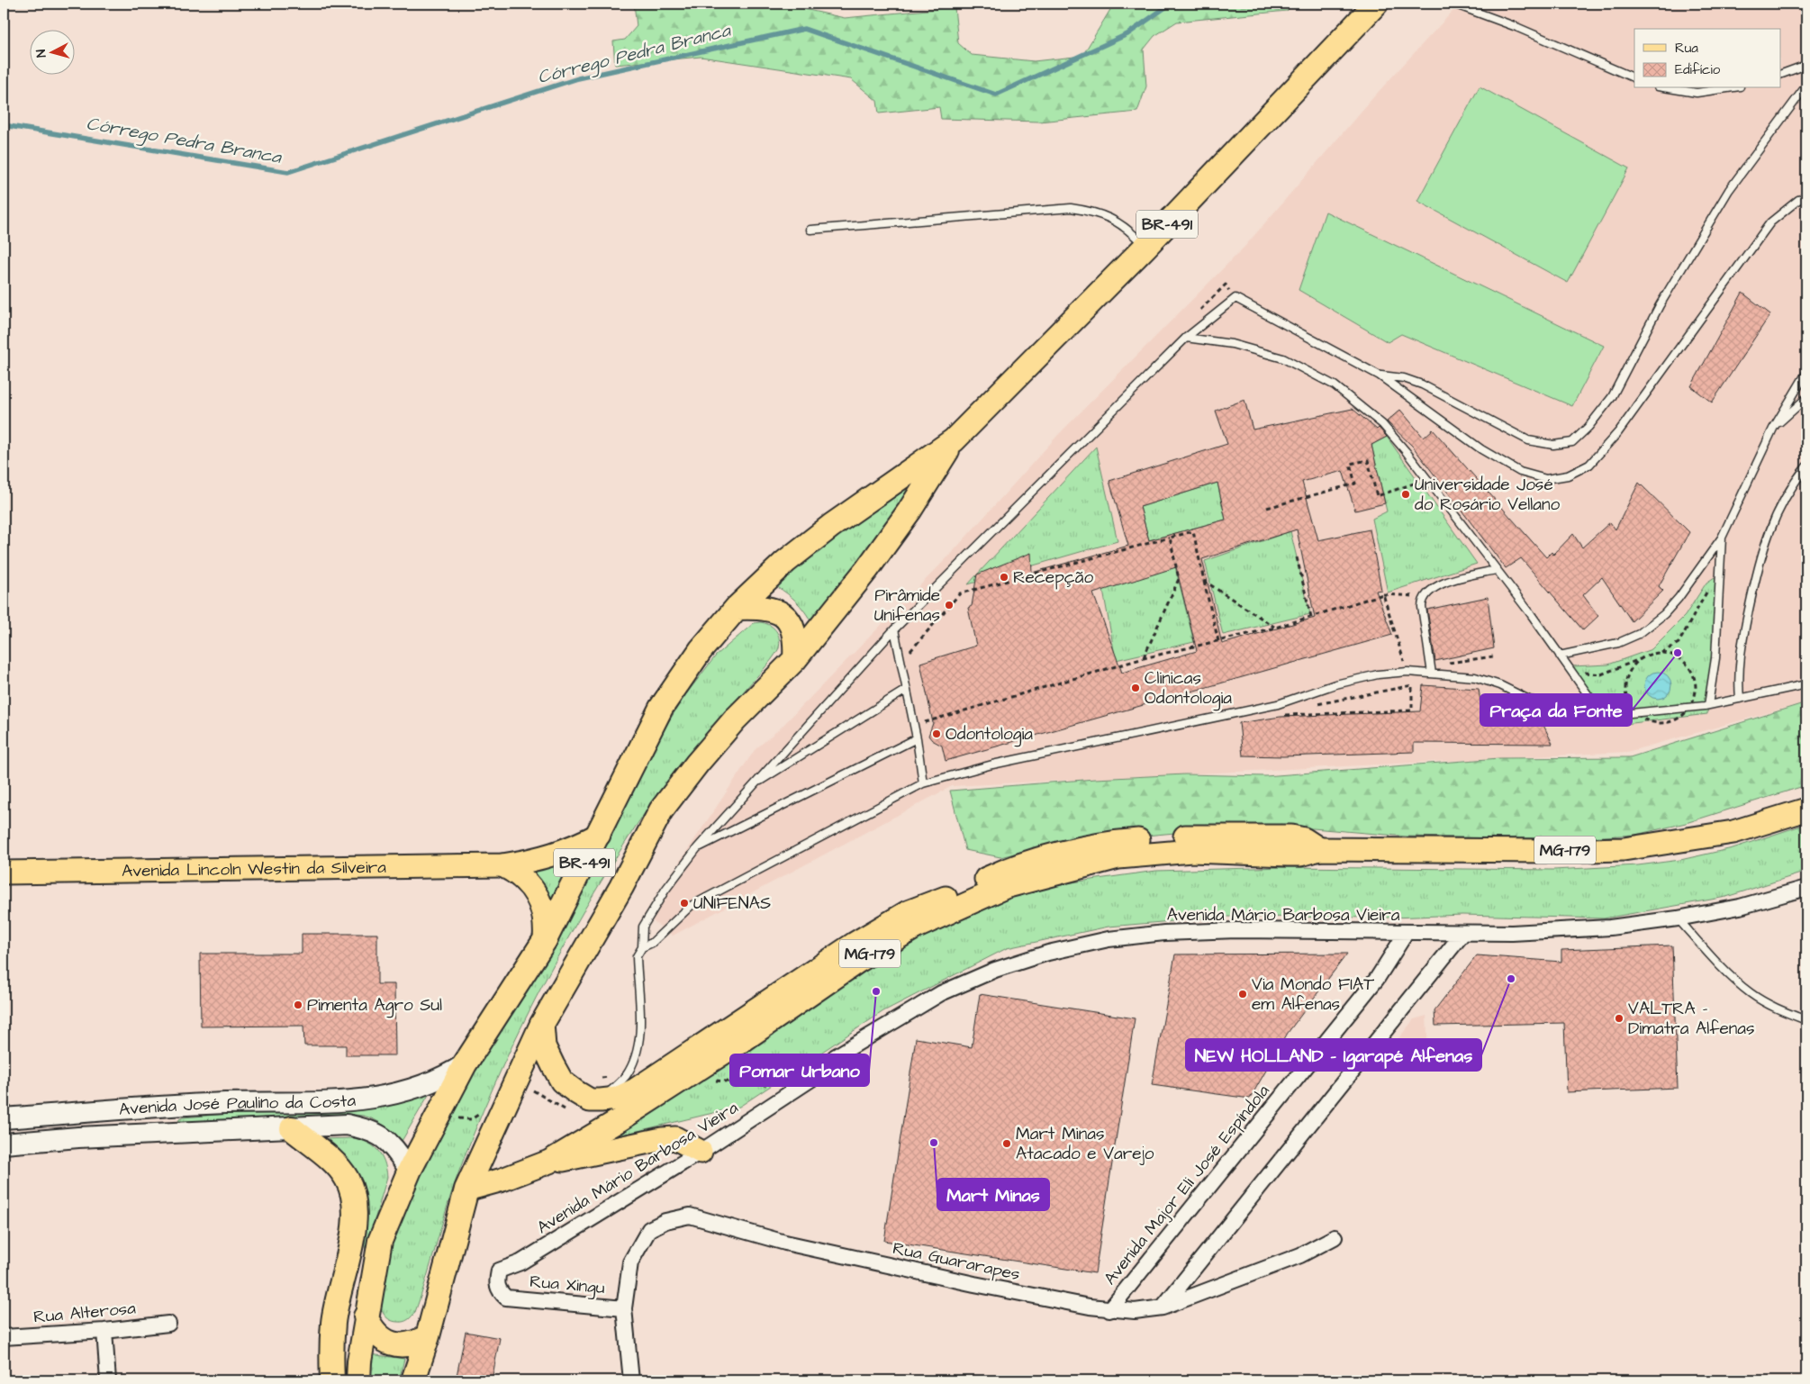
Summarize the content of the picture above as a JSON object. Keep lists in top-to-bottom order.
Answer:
{
  "streets": {
    "highway": ["BR-491"],
    "main road": ["MG-179", "Avenida Lincoln Westin da Silveira", "Avenida José Paulino da Costa"],
    "street": [
      "Avenida Mário Barbosa Vieira",
      "Avenida Major Eli José Espíndola",
      "Rua Guararapes",
      "Rua Xingu",
      "Rua Alterosa"
    ]
  },
  "crossings": [
    ["BR-491", "MG-179"],
    ["BR-491", "Avenida Lincoln Westin da Silveira"],
    ["BR-491", "Avenida José Paulino da Costa"],
    ["Avenida Mário Barbosa Vieira", "Avenida Major Eli José Espíndola"],
    ["Avenida Mário Barbosa Vieira", "Rua Xingu"],
    ["Avenida Major Eli José Espíndola", "Rua Guararapes"],
    ["Rua Guararapes", "Rua Xingu"]
  ],
  "water": ["Córrego Pedra Branca"],
  "places": [
    "Universidade José do Rosário Vellano",
    "Recepção",
    "Pirâmide Unifenas",
    "Praça da Fonte",
    "Clinicas Odontologia",
    "Odontologia",
    "UNIFENAS",
    "NEW HOLLAND - Igarapé Alfenas",
    "Pomar Urbano",
    "Via Mondo FIAT em Alfenas",
    "Pimenta Agro Sul",
    "VALTRA - Dimatra Alfenas",
    "Mart Minas",
    "Mart Minas Atacado e Varejo"
  ],
  "legend": ["Rua", "Edifício"],
  "north": "left"
}
